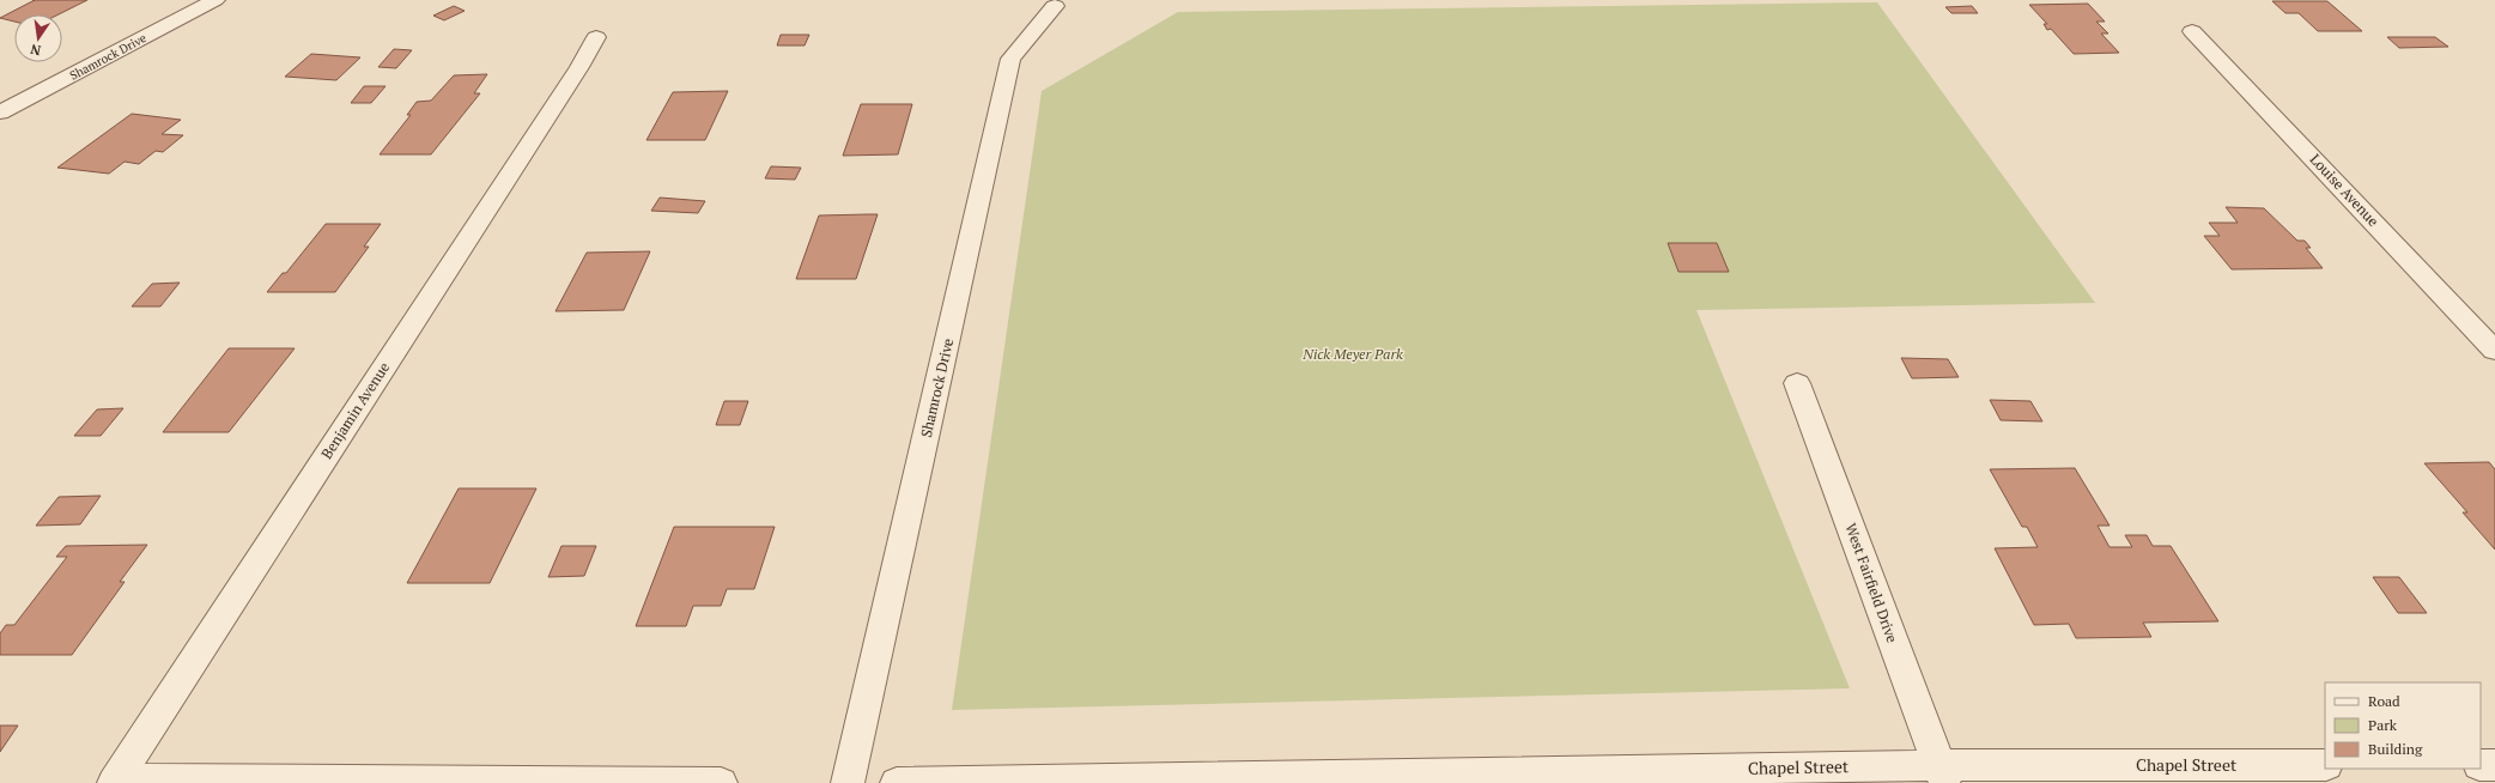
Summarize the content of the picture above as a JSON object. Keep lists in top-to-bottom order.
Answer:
{
  "streets": {
    "street": [
      "Shamrock Drive",
      "Louise Avenue",
      "Benjamin Avenue",
      "West Fairfield Drive",
      "Chapel Street"
    ]
  },
  "crossings": [
    ["West Fairfield Drive", "Chapel Street"]
  ],
  "parks": ["Nick Meyer Park"],
  "legend": ["Road", "Park", "Building"],
  "north": "bottom"
}
